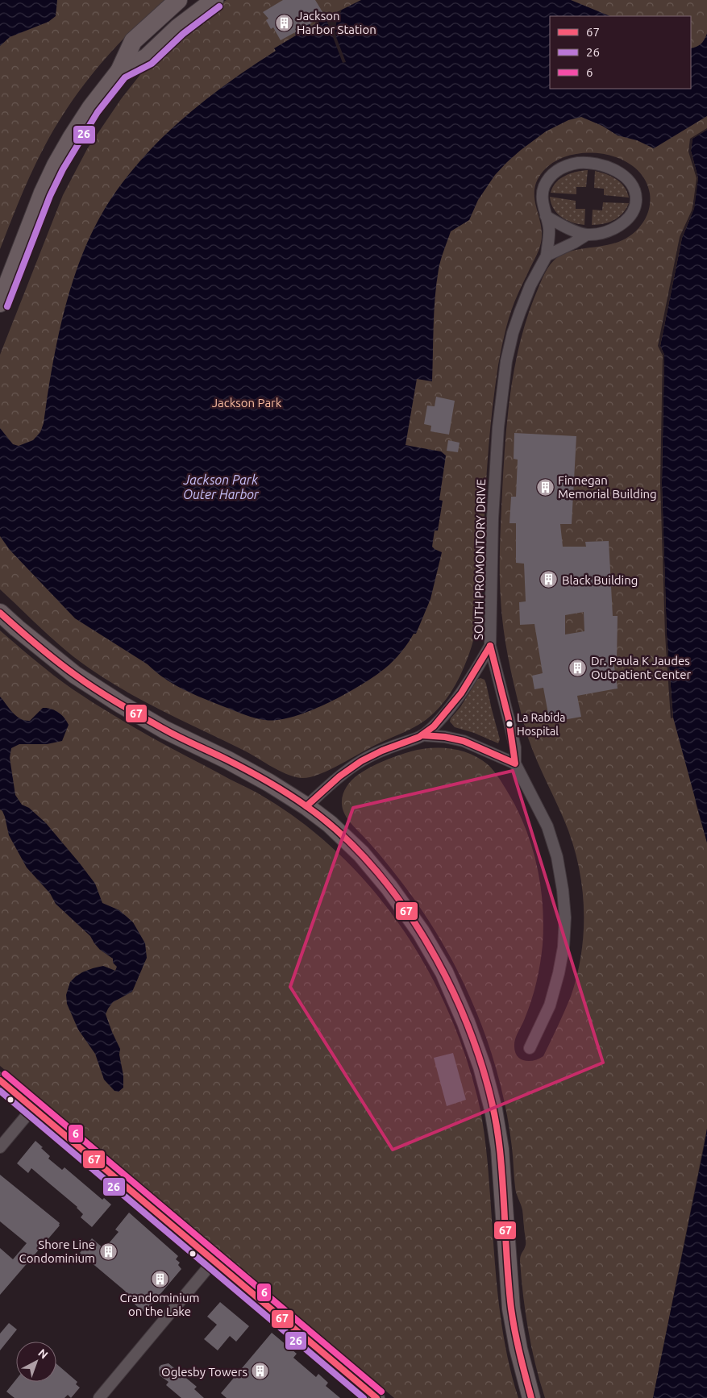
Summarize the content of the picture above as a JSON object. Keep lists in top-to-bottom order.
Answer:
{
  "streets": {
    "street": ["SOUTH PROMONTORY DRIVE"]
  },
  "water": ["Jackson Park Outer Harbor"],
  "parks": ["Jackson Park"],
  "places": {
    "building": [
      "Jackson Harbor Station",
      "Finnegan Memorial Building",
      "Black Building",
      "Dr. Paula K Jaudes Outpatient Center",
      "Shore Line Condominium",
      "Crandominium on the Lake",
      "Oglesby Towers"
    ],
    "other": ["La Rabida Hospital"]
  },
  "lines": ["transit line 26", "transit line 67", "transit line 6"],
  "legend": ["67", "26", "6"],
  "north": "top right"
}
